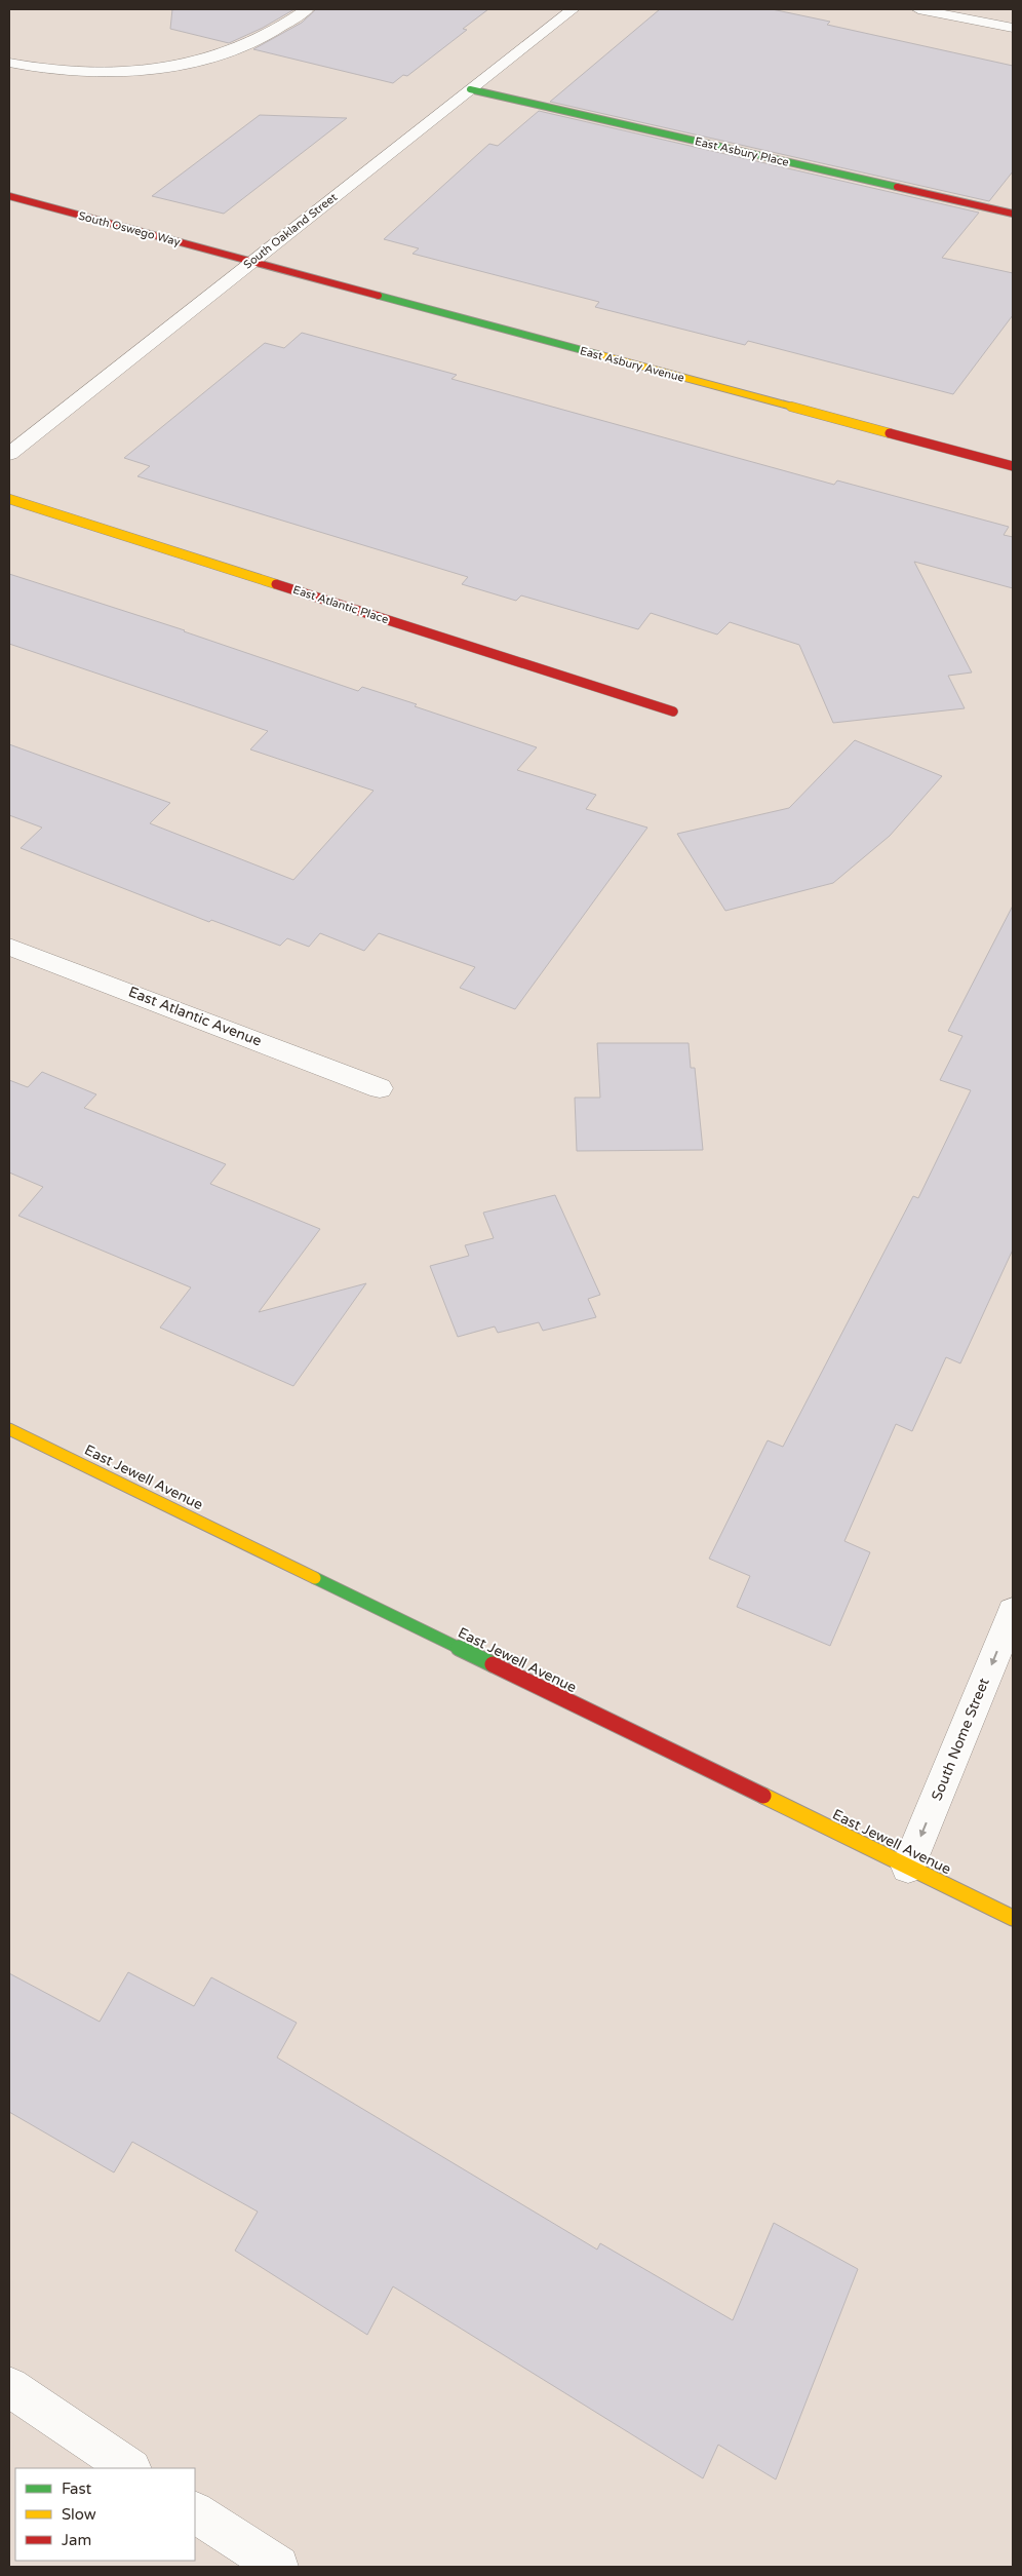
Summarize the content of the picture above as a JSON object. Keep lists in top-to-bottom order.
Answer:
{
  "streets": {
    "street": [
      "East Asbury Place",
      "South Oswego Way",
      "South Oakland Street",
      "East Asbury Avenue",
      "East Atlantic Place",
      "East Atlantic Avenue",
      "East Jewell Avenue",
      "South Nome Street"
    ]
  },
  "crossings": [
    ["East Asbury Place", "South Oakland Street"],
    ["South Oswego Way", "South Oakland Street"],
    ["South Oswego Way", "East Asbury Avenue"],
    ["South Oakland Street", "East Asbury Avenue"],
    ["East Jewell Avenue", "South Nome Street"]
  ],
  "one_way": ["South Nome Street"],
  "legend": ["Fast", "Slow", "Jam"]
}
